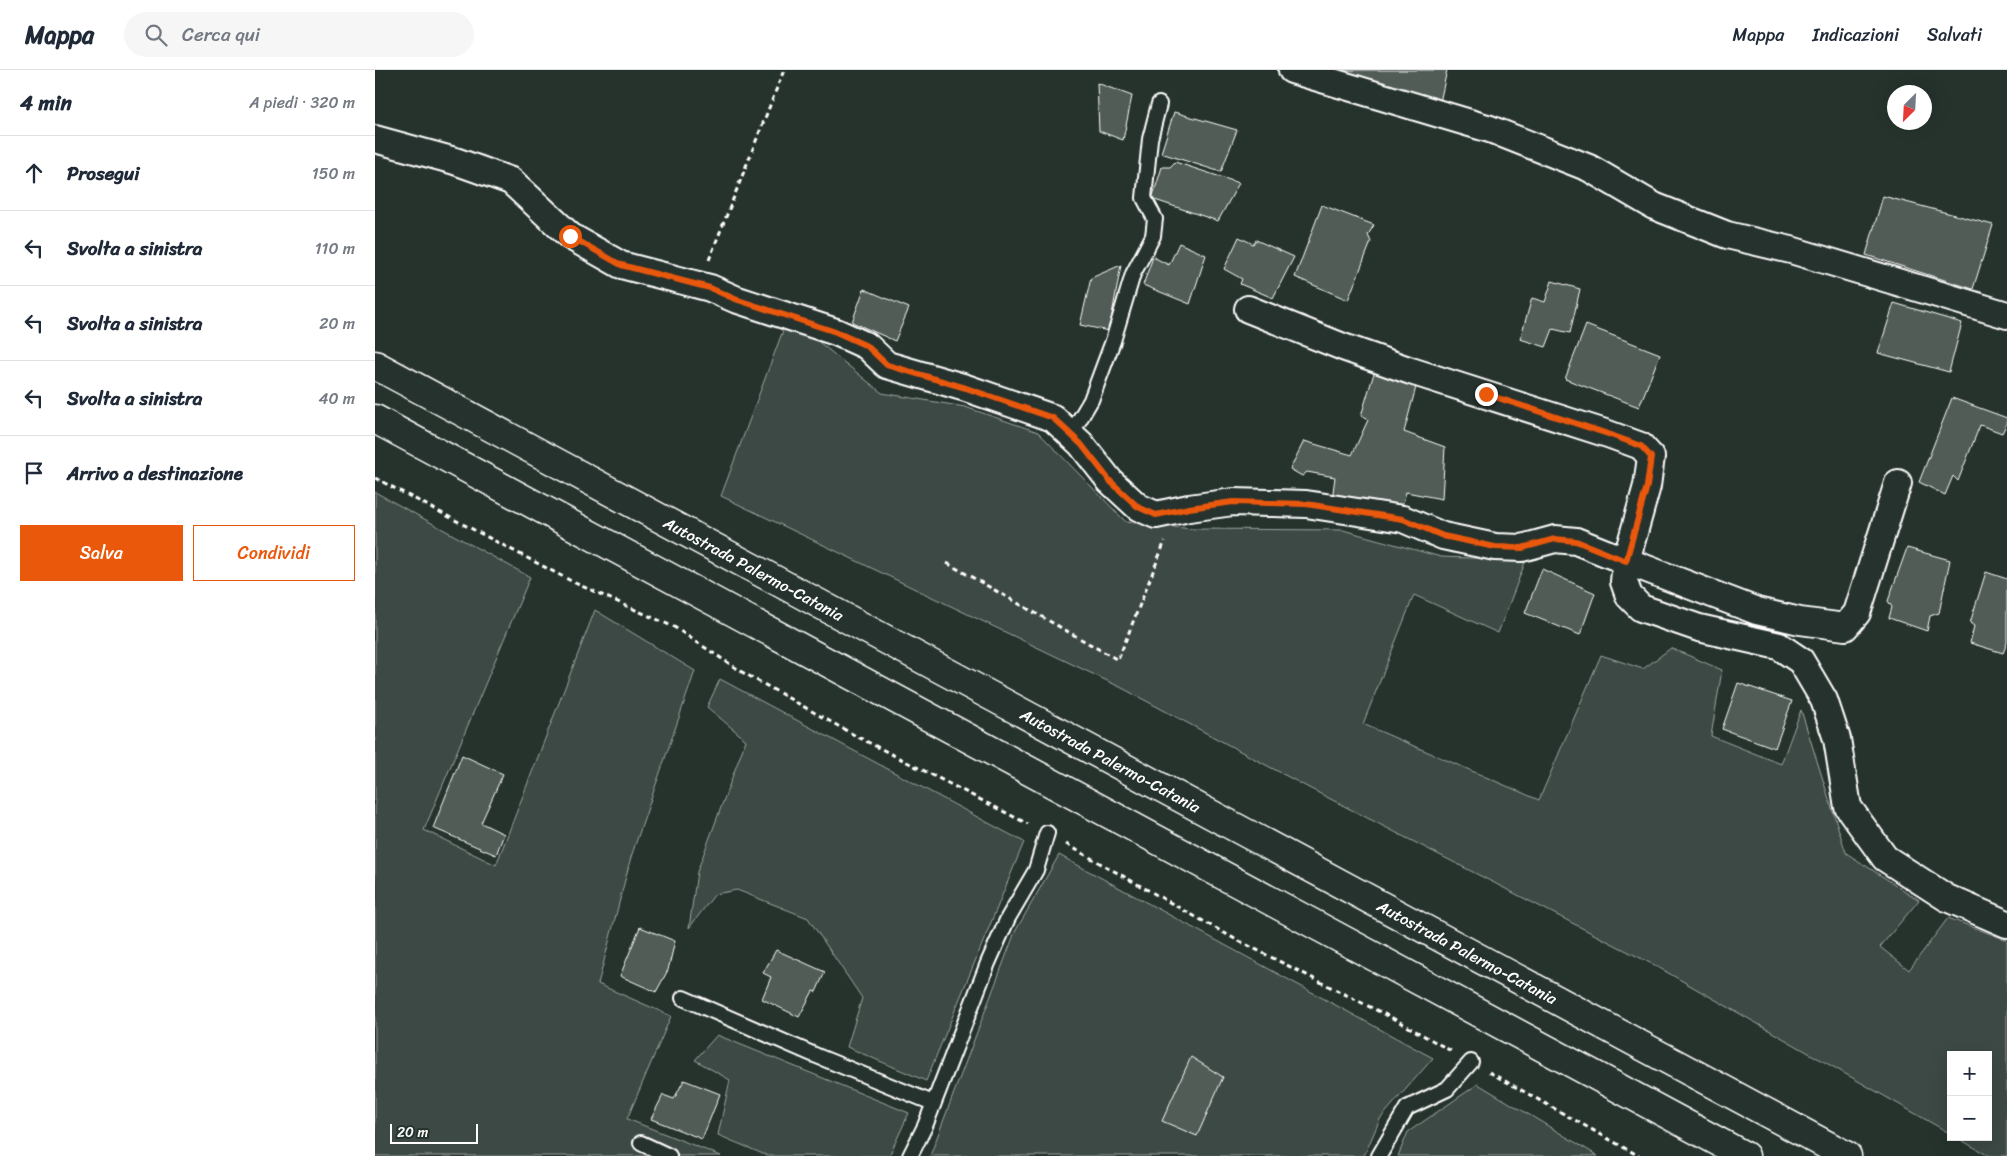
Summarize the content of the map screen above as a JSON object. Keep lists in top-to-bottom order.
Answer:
{
  "streets": {
    "highway": ["Autostrada Palermo-Catania"]
  },
  "scale_bar": "20 m",
  "north": "bottom left",
  "page": {
    "header": "Mappa",
    "search": "Cerca qui",
    "nav": ["Mappa", "Indicazioni", "Salvati"],
    "heading": ["4 min", "A piedi · 320 m"],
    "list": [
      ["Prosegui", "150 m"],
      ["Svolta a sinistra", "110 m"],
      ["Svolta a sinistra", "20 m"],
      ["Svolta a sinistra", "40 m"],
      "Arrivo a destinazione"
    ],
    "buttons": ["Salva", "Condividi"],
    "map_buttons": ["+", "−"],
    "scale": "20 m"
  }
}
